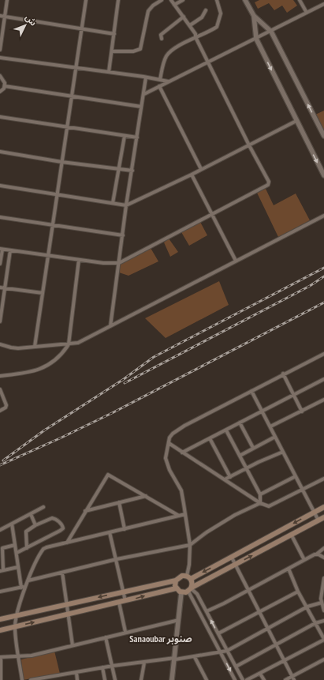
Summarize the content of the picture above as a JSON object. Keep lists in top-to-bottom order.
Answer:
{
  "districts": ["Sanaoubar صنوبر"],
  "north": "top right"
}
